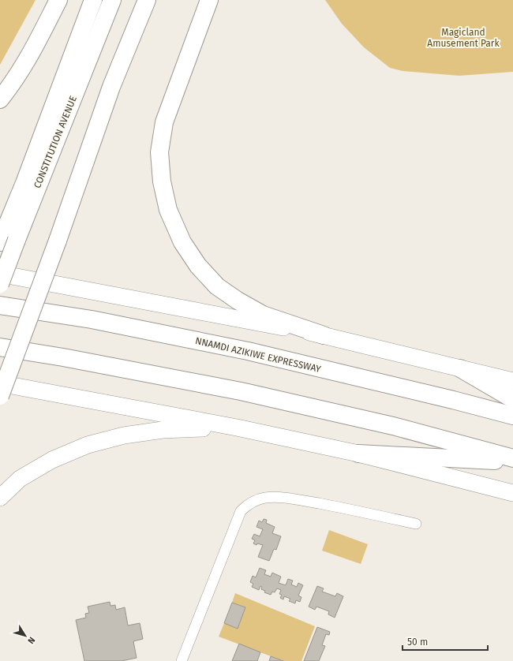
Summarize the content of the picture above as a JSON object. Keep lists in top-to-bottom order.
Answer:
{
  "streets": {
    "highway": ["CONSTITUTION AVENUE", "NNAMDI AZIKIWE EXPRESSWAY"]
  },
  "parks": ["Magicland Amusement Park"],
  "scale_bar": "50 m",
  "north": "bottom right"
}
